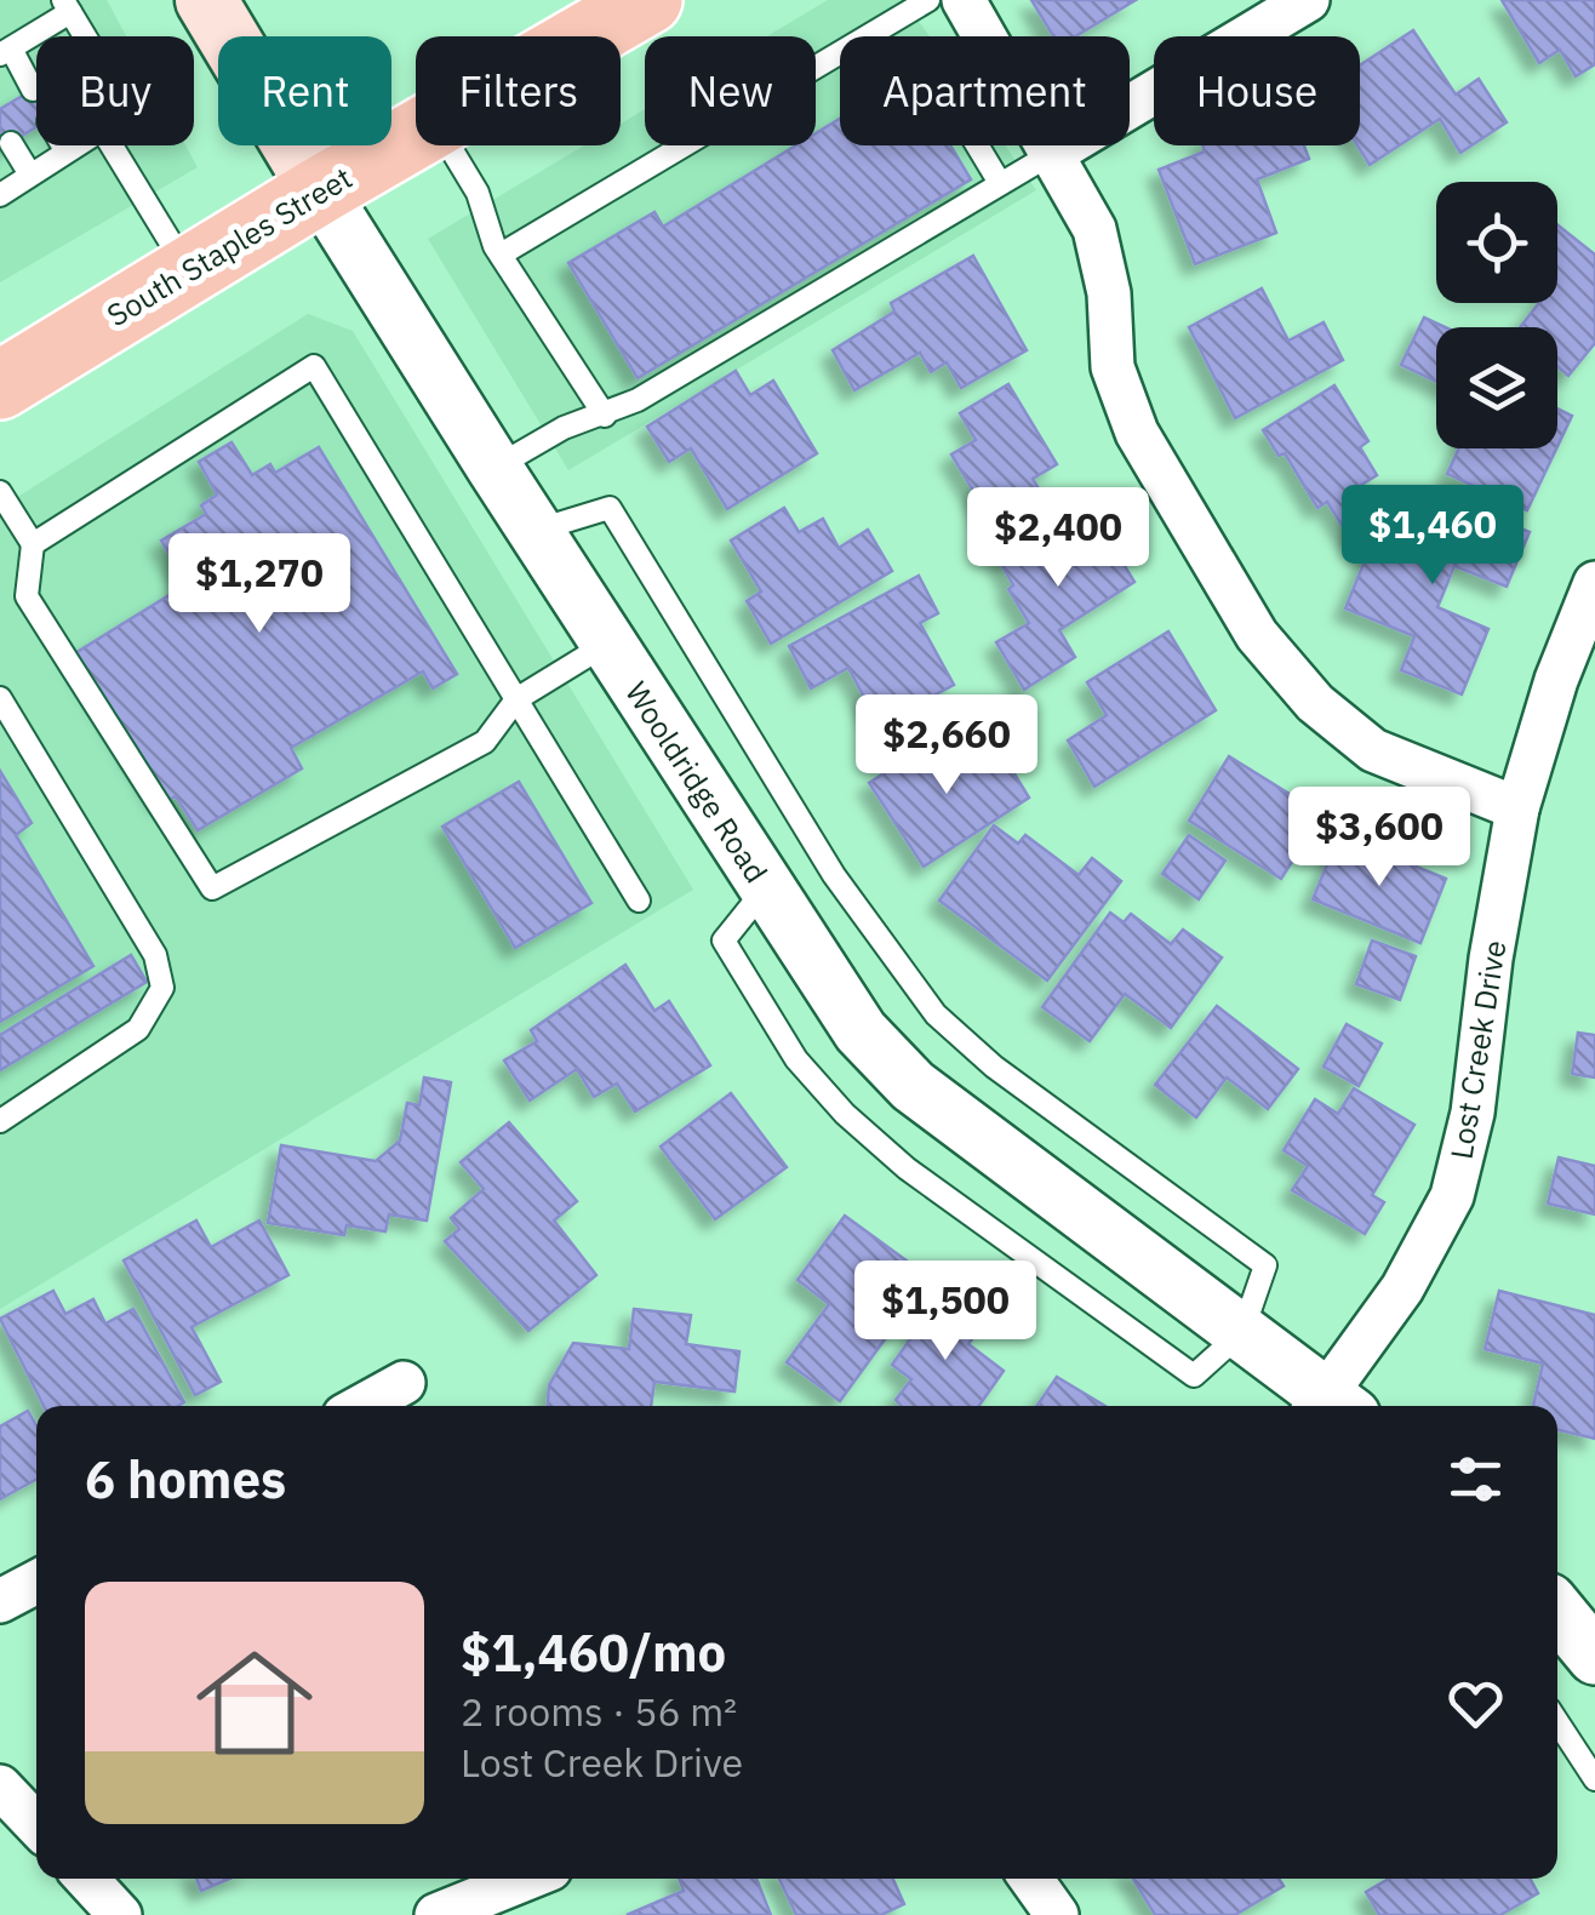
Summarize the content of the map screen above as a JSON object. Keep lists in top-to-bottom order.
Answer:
{
  "streets": {
    "main road": ["South Staples Street", "Wooldridge Road"],
    "street": ["Lost Creek Drive"]
  },
  "crossings": [
    ["South Staples Street", "Wooldridge Road"]
  ],
  "page": {
    "chip": [
      "Buy",
      "Rent",
      "Filters",
      "New",
      "Apartment",
      "House"
    ],
    "price": [
      "$1,460",
      "$2,400",
      "$1,270",
      "$2,660",
      "$3,600",
      "$1,500"
    ],
    "heading": "6 homes",
    "list": [
      {
        "name": "$1,460/mo",
        "note": "2 rooms · 56 m² · Lost Creek Drive"
      }
    ]
  }
}
